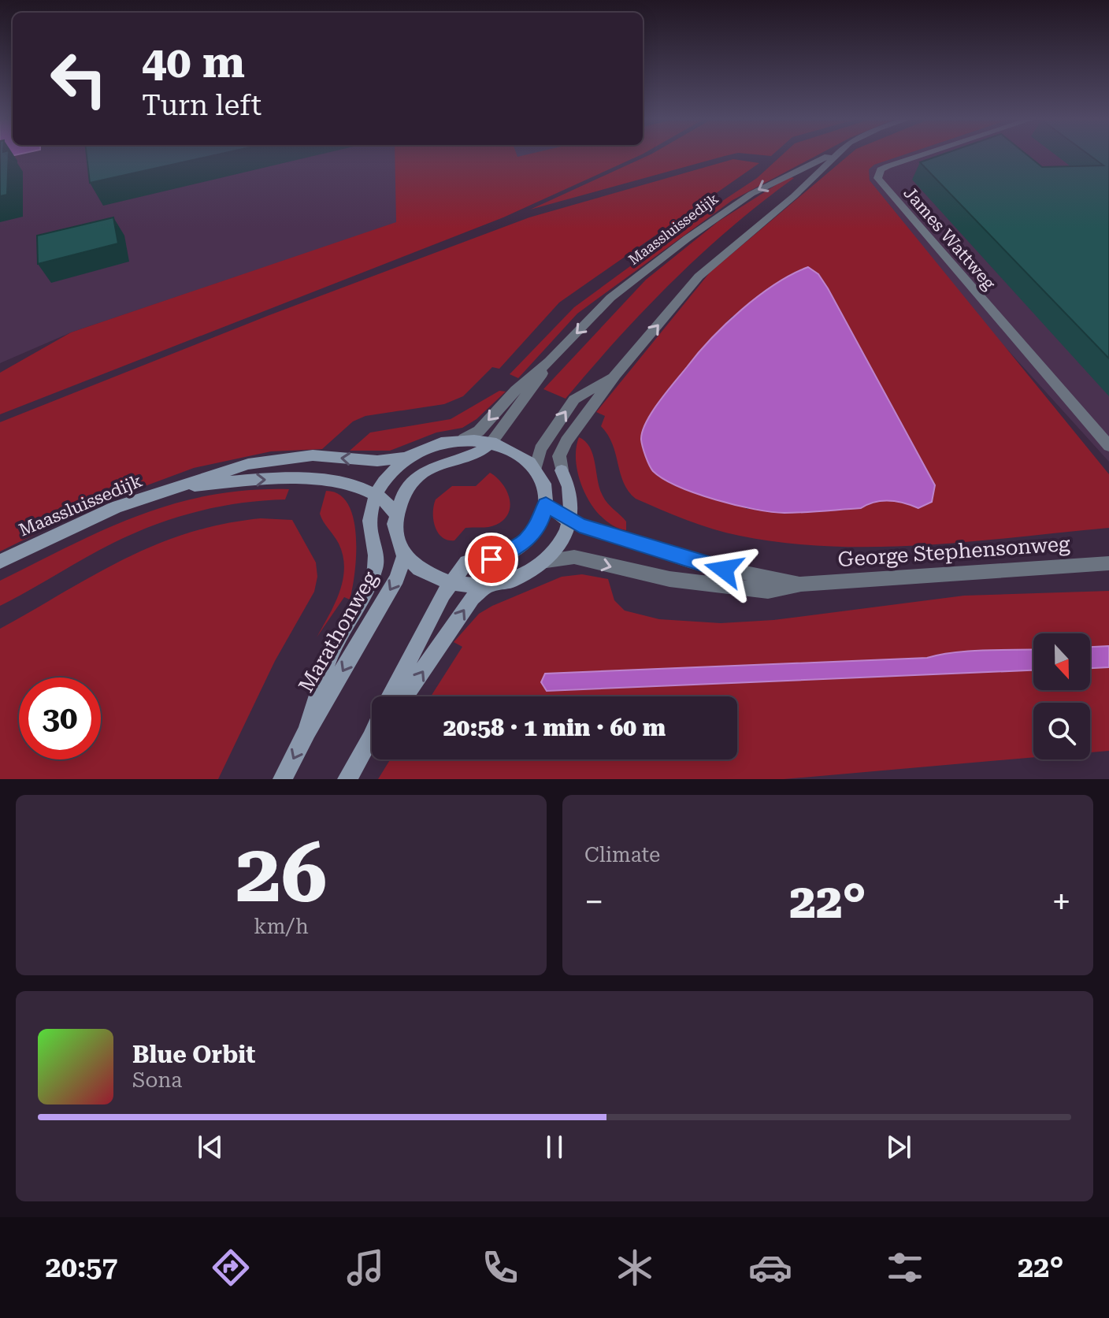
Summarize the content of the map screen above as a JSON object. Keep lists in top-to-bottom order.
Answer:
{
  "streets": {
    "main road": ["Maassluissedijk", "Marathonweg"],
    "street": ["James Wattweg", "George Stephensonweg"]
  },
  "crossings": [
    ["Maassluissedijk", "Marathonweg"]
  ],
  "north": "bottom",
  "page": {
    "turn": ["40 m", "Turn left"],
    "limit": "30",
    "trip": "20:58 · 1 min · 60 m",
    "tile": [
      ["26", "km/h"],
      "Climate"
    ],
    "heat": ["−", "22°", "+"],
    "song": ["Blue Orbit", "Sona"],
    "tabs": ["20:57", "22°"]
  }
}
